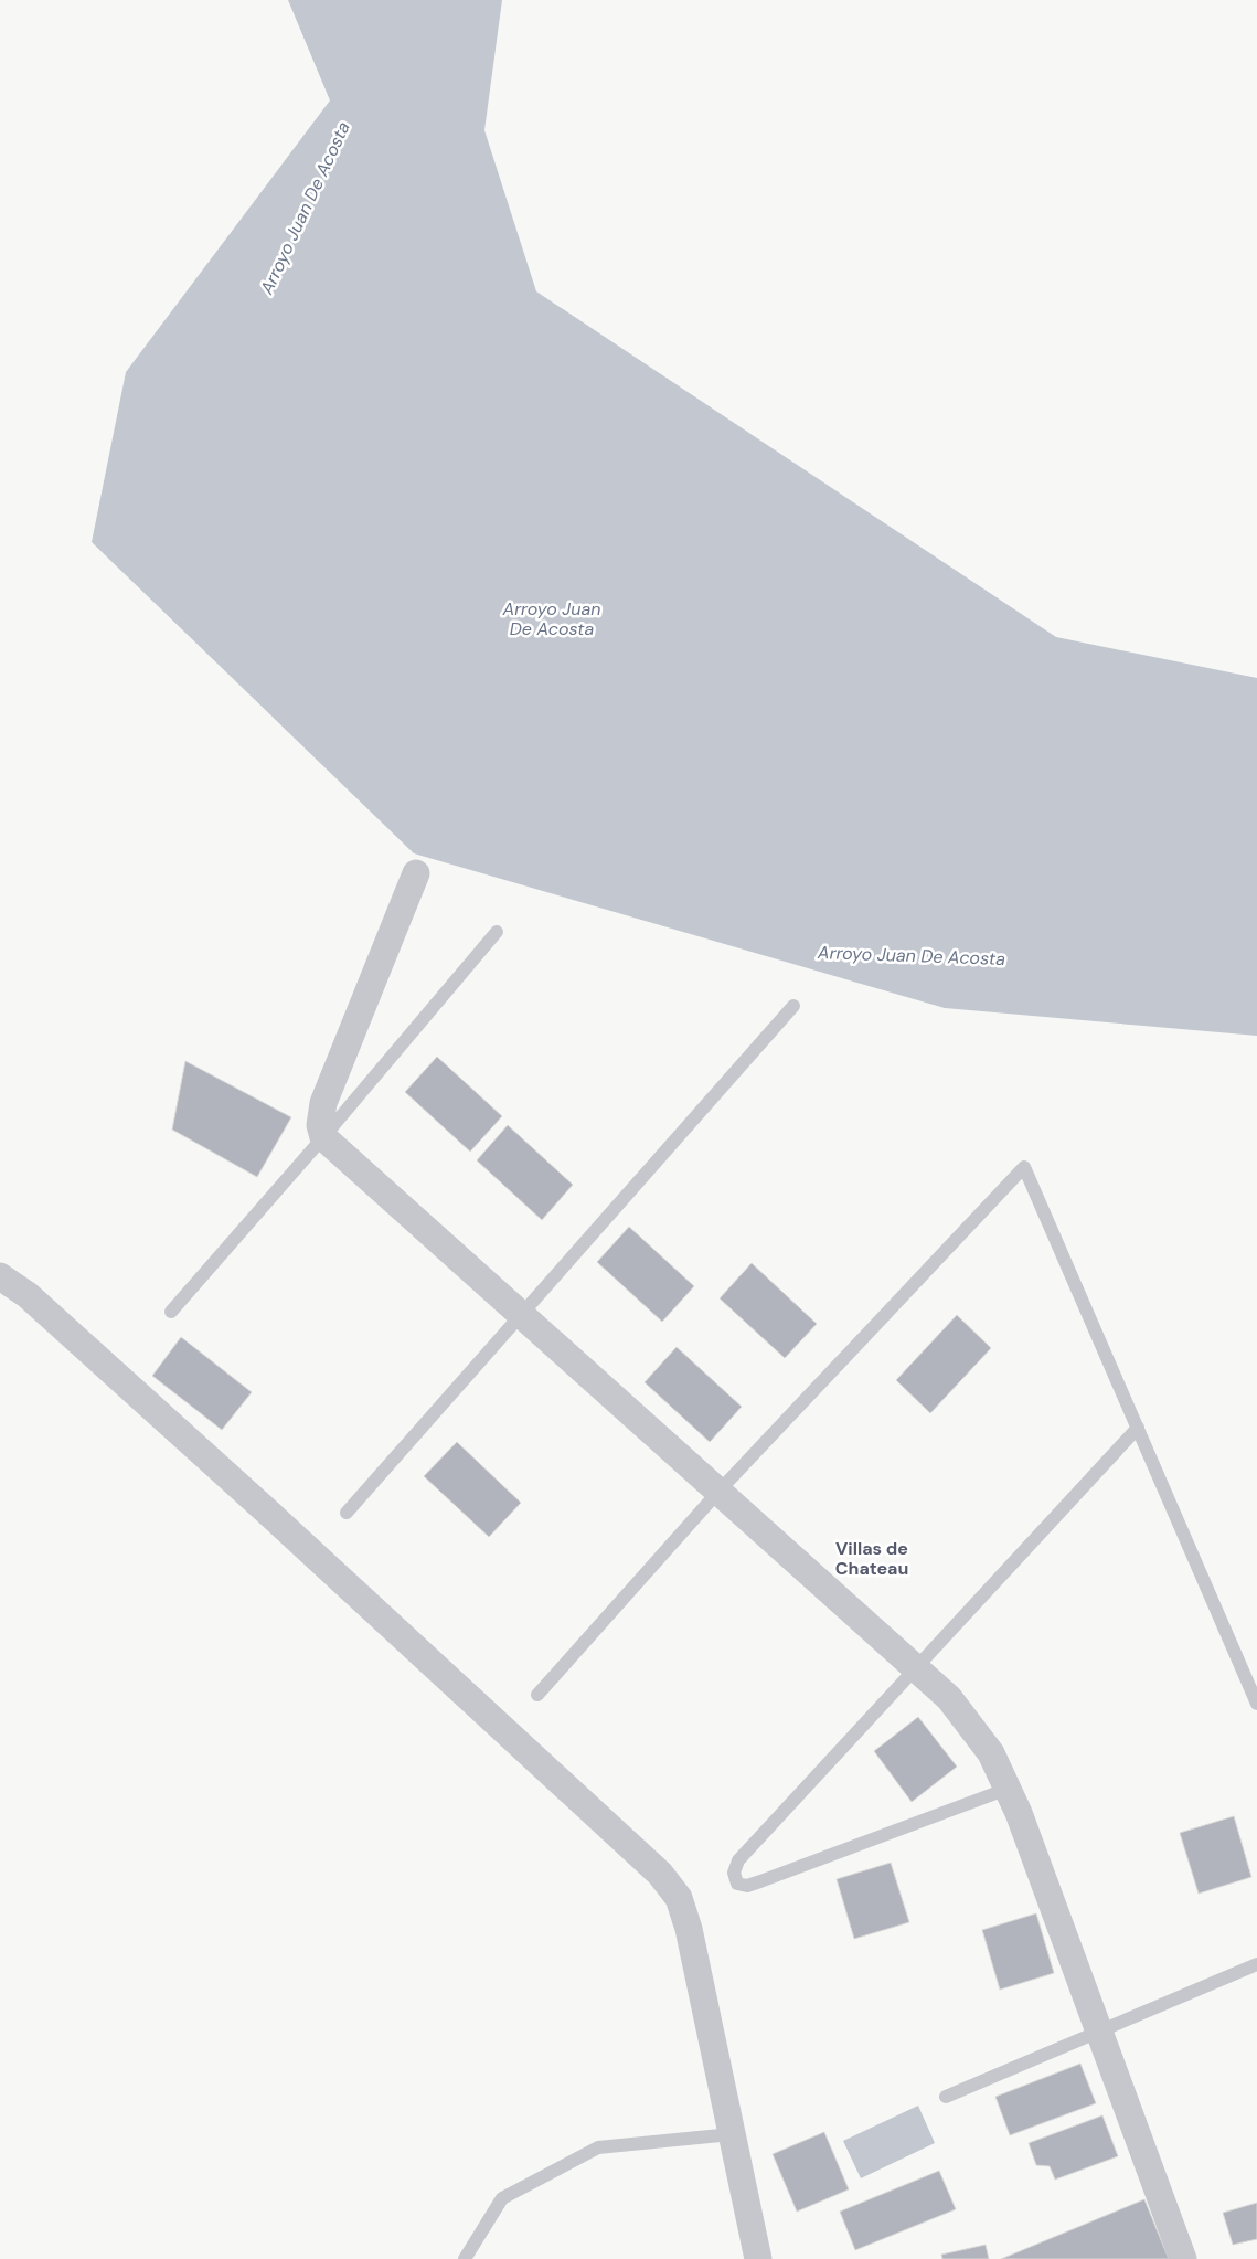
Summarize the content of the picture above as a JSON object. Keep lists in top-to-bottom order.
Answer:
{
  "districts": ["Villas de Chateau"],
  "water": ["Arroyo Juan De Acosta"]
}
